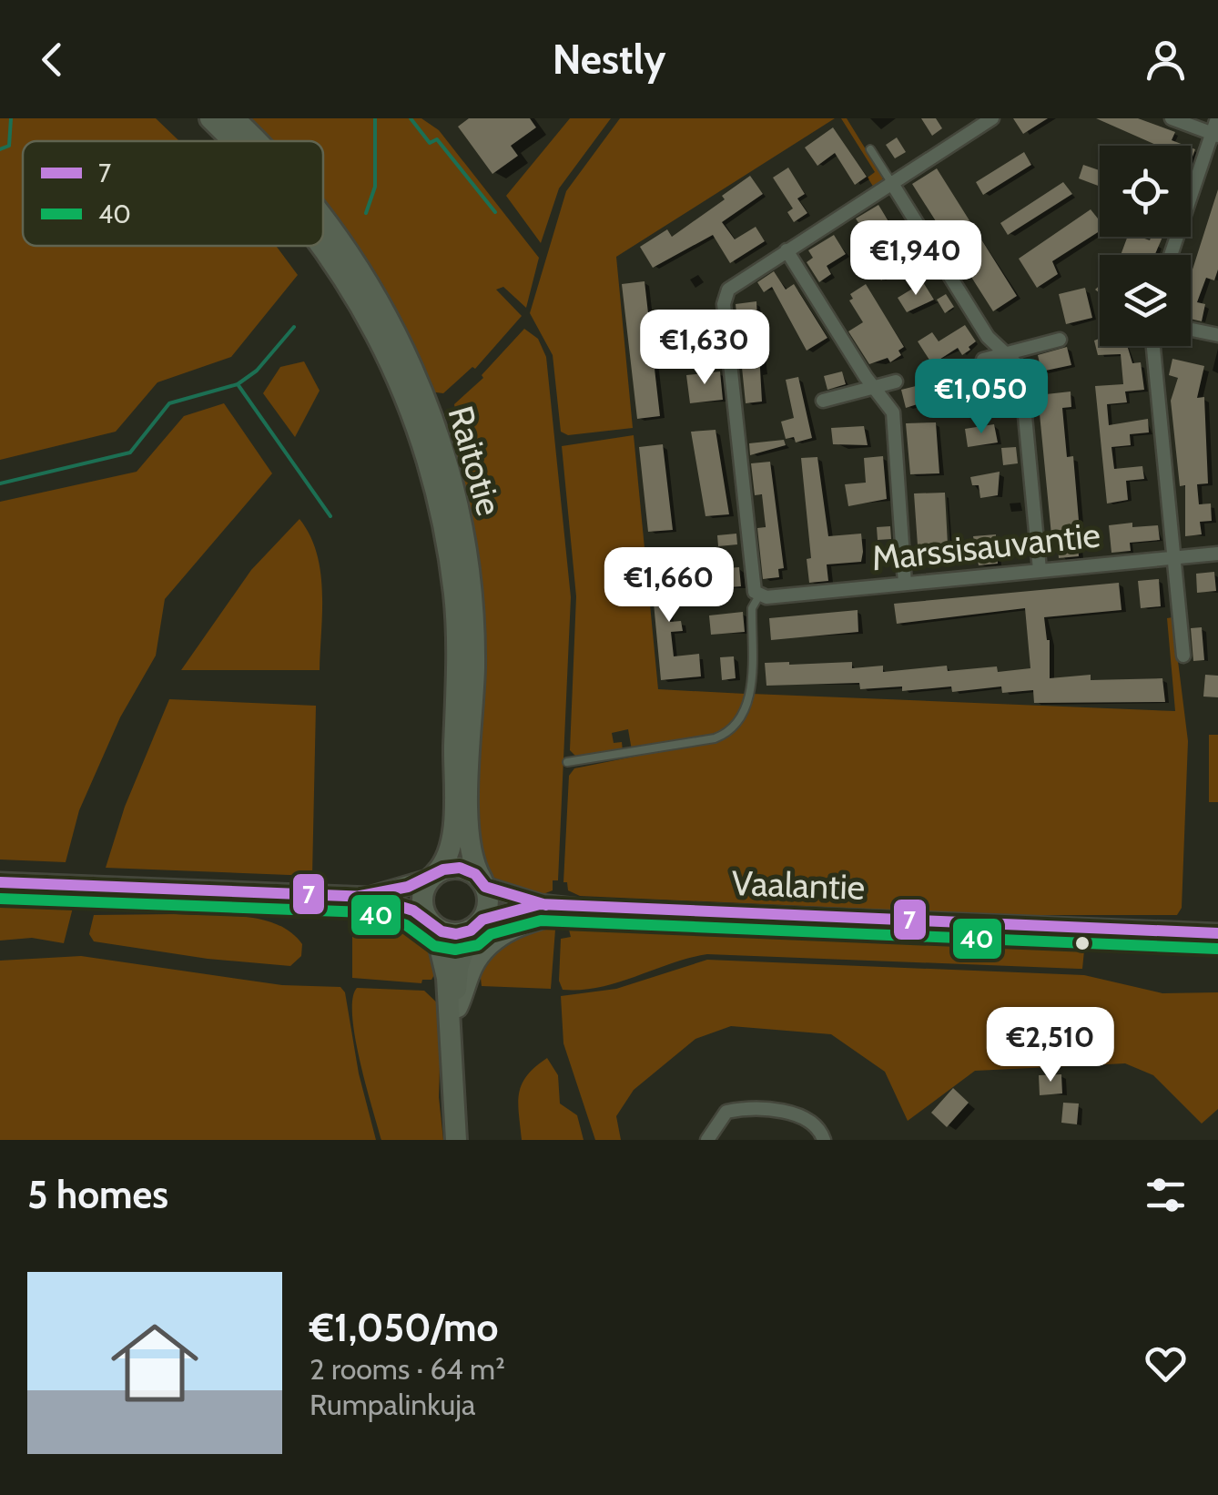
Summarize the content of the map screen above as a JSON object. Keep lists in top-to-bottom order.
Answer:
{
  "streets": {
    "main road": ["Raitotie"],
    "street": ["Marssisauvantie", "Vaalantie"]
  },
  "crossings": [
    ["Raitotie", "Vaalantie"]
  ],
  "lines": ["transit line 7", "transit line 40"],
  "legend": ["7", "40"],
  "page": {
    "header": "Nestly",
    "price": [
      "€1,940",
      "€1,630",
      "€1,050",
      "€1,660",
      "€2,510"
    ],
    "heading": "5 homes",
    "list": [
      {
        "name": "€1,050/mo",
        "note": "2 rooms · 64 m² · Rumpalinkuja"
      }
    ]
  }
}
